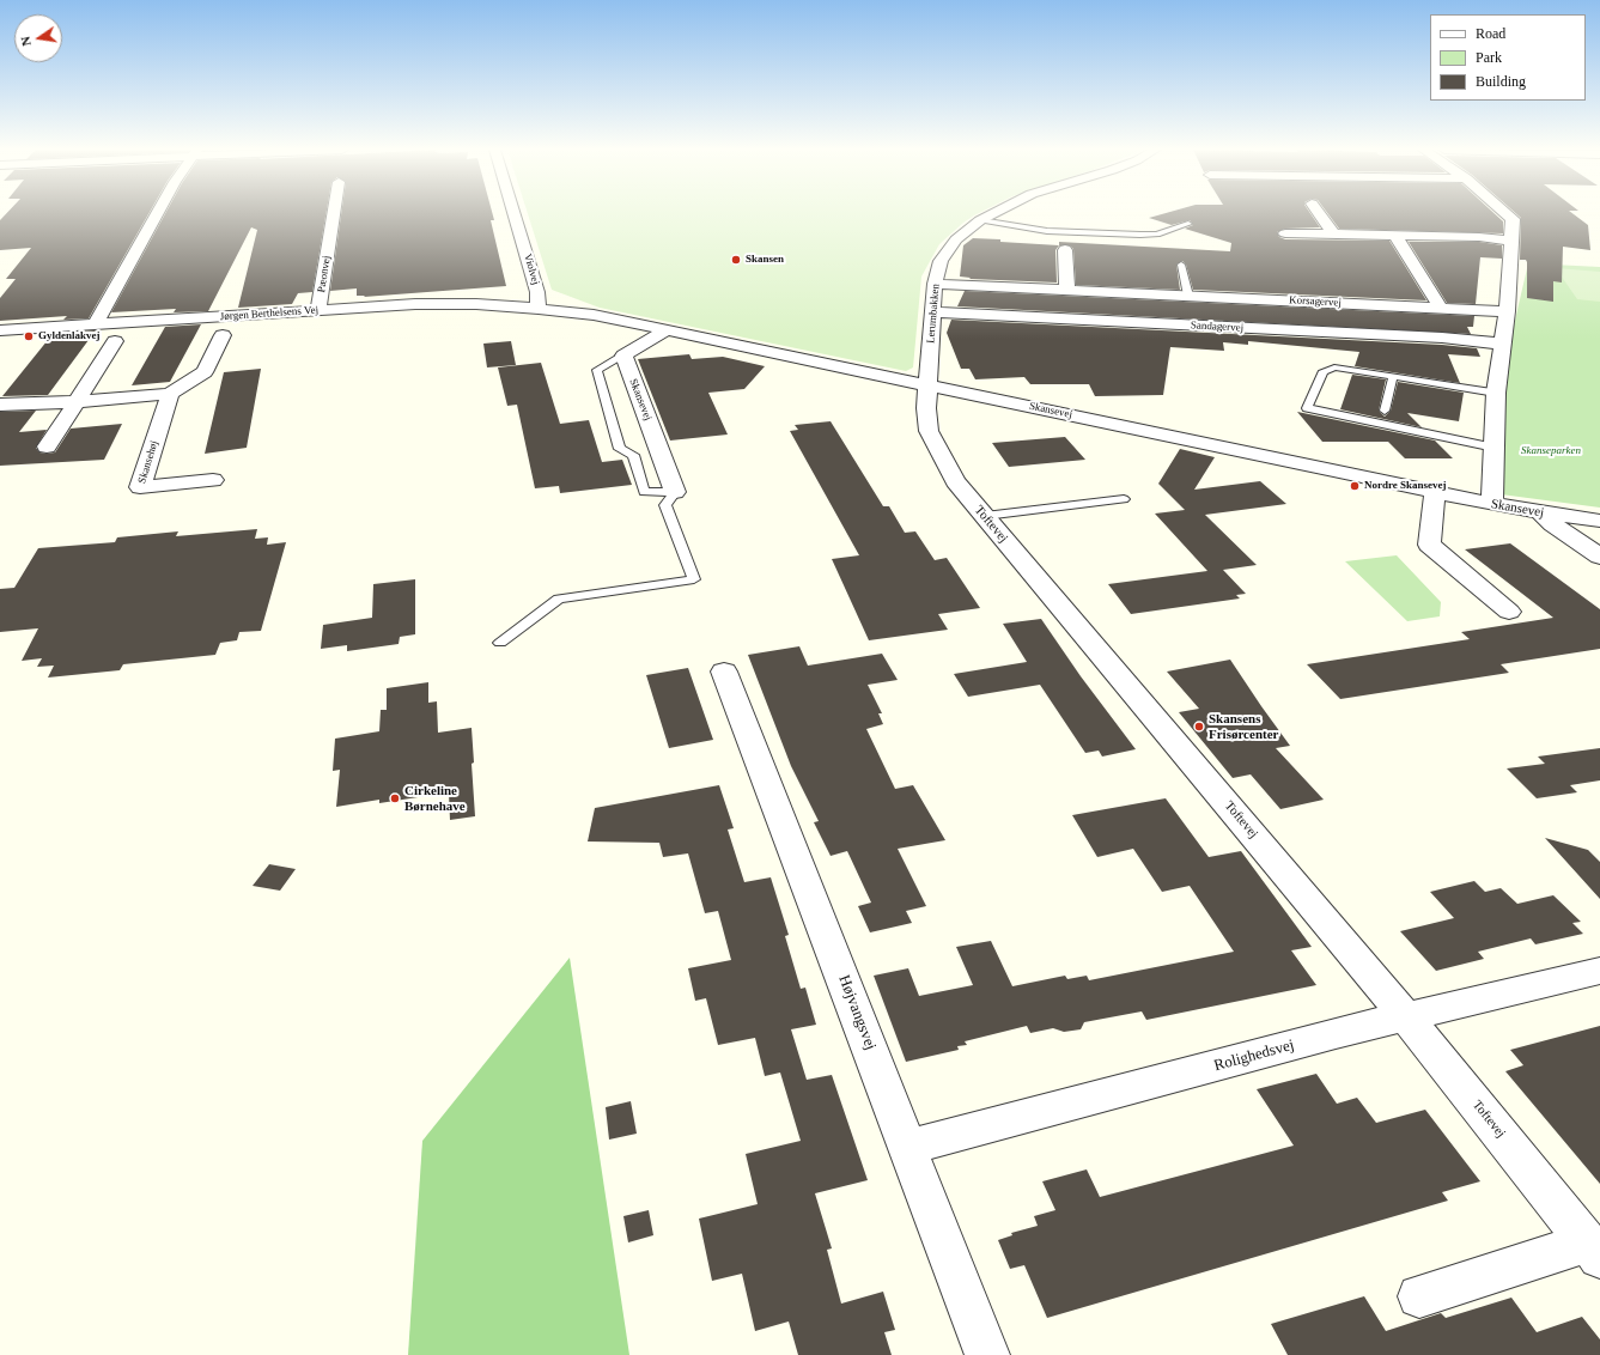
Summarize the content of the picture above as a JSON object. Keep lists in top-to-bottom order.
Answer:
{
  "streets": {
    "street": [
      "Violvej",
      "Pæonvej",
      "Korsagervej",
      "Jørgen Berthelsens Vej",
      "Lerumbakken",
      "Sandagervej",
      "Skansevej",
      "Skansehøj",
      "Toftevej",
      "Højvangsvej",
      "Rolighedsvej"
    ]
  },
  "crossings": [
    ["Violvej", "Jørgen Berthelsens Vej"],
    ["Violvej", "Skansevej"],
    ["Pæonvej", "Jørgen Berthelsens Vej"],
    ["Korsagervej", "Lerumbakken"],
    ["Jørgen Berthelsens Vej", "Skansevej"],
    ["Lerumbakken", "Sandagervej"],
    ["Lerumbakken", "Skansevej"],
    ["Lerumbakken", "Toftevej"],
    ["Skansevej", "Toftevej"],
    ["Toftevej", "Rolighedsvej"],
    ["Højvangsvej", "Rolighedsvej"]
  ],
  "parks": ["Skanseparken"],
  "places": [
    "Skansen",
    "Gyldenlakvej",
    "Nordre Skansevej",
    "Skansens Frisørcenter",
    "Cirkeline Børnehave"
  ],
  "legend": ["Road", "Park", "Building"],
  "north": "left"
}
